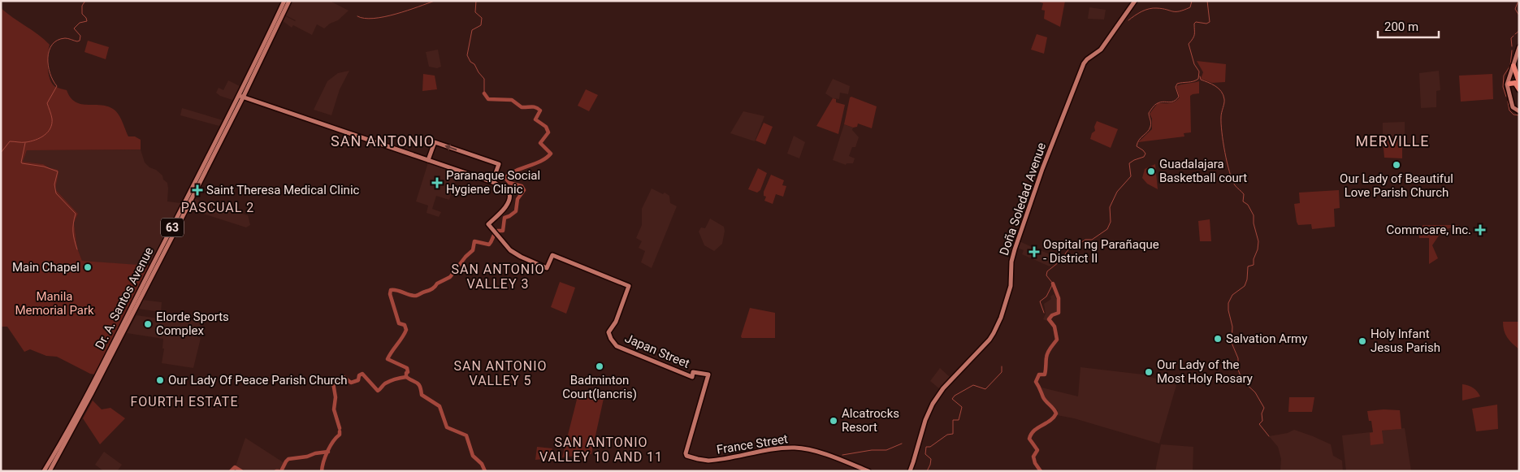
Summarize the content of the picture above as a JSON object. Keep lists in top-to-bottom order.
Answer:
{
  "streets": {
    "main road": [
      "Doña Soledad Avenue",
      "63",
      "Dr. A. Santos Avenue",
      "Japan Street",
      "France Street"
    ]
  },
  "crossings": [
    ["Japan Street", "France Street"]
  ],
  "districts": [
    "SAN ANTONIO",
    "MERVILLE",
    "PASCUAL 2",
    "SAN ANTONIO VALLEY 3",
    "SAN ANTONIO VALLEY 5",
    "FOURTH ESTATE",
    "SAN ANTONIO VALLEY 10 AND 11"
  ],
  "parks": ["Manila Memorial Park"],
  "places": {
    "other": [
      "Our Lady of Beautiful Love Parish Church",
      "Guadalajara Basketball court",
      "Main Chapel",
      "Elorde Sports Complex",
      "Salvation Army",
      "Holy Infant Jesus Parish",
      "Badminton Court(lancris)",
      "Our Lady of the Most Holy Rosary",
      "Our Lady Of Peace Parish Church",
      "Alcatrocks Resort"
    ],
    "health": [
      "Paranaque Social Hygiene Clinic",
      "Saint Theresa Medical Clinic",
      "Commcare, Inc.",
      "Ospital ng Parañaque - District II"
    ]
  },
  "scale_bar": "200 m"
}
